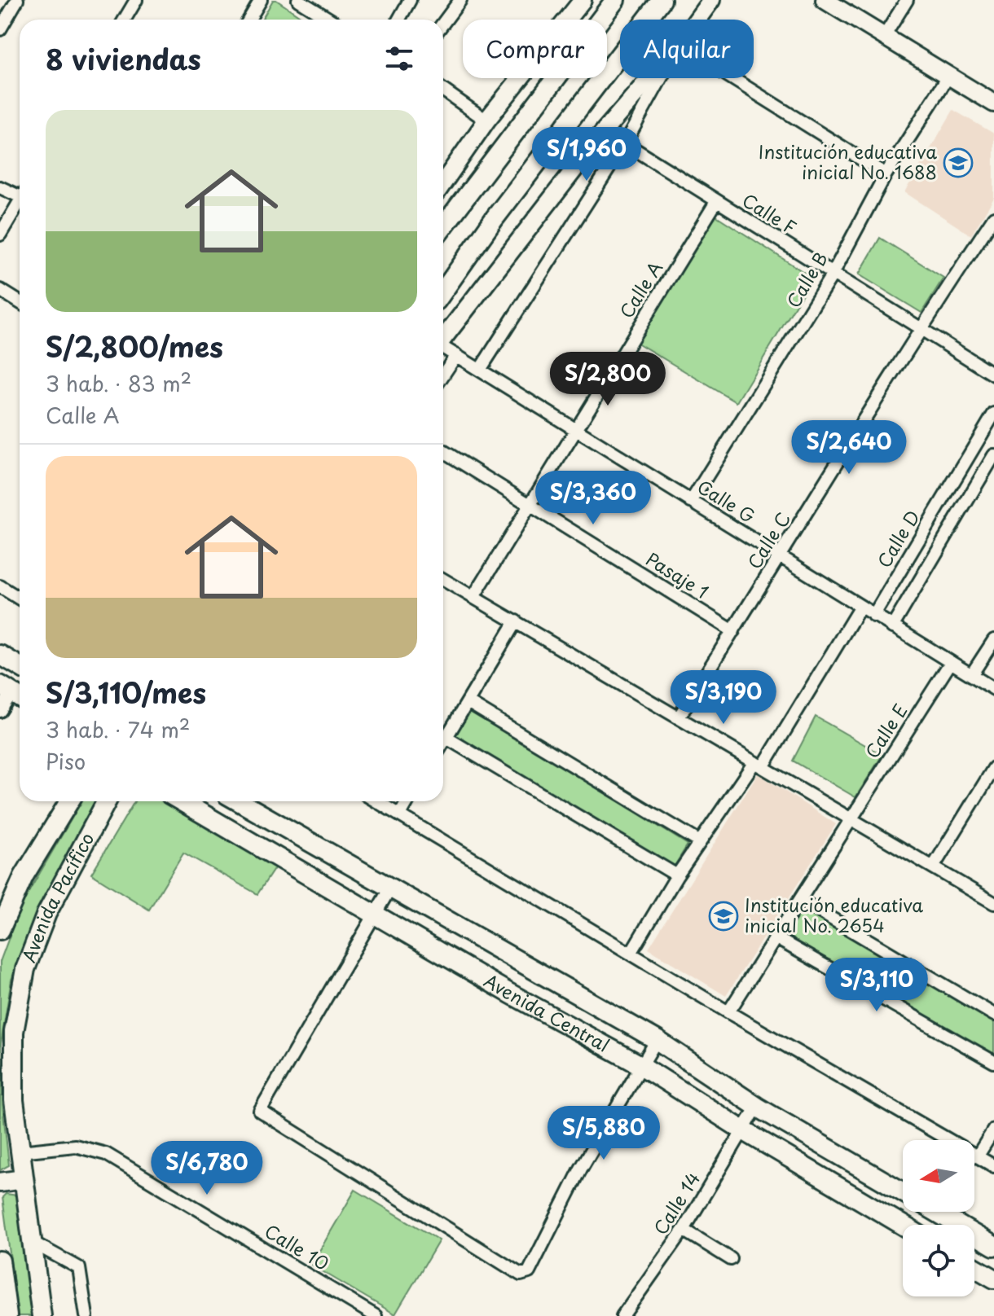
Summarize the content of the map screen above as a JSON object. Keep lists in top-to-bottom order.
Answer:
{
  "streets": {
    "main road": ["Avenida Pacífico", "Avenida Central"],
    "street": [
      "Calle F",
      "Calle B",
      "Calle A",
      "Calle G",
      "Calle D",
      "Calle C",
      "Pasaje 1",
      "Calle E",
      "Calle 14",
      "Calle 10"
    ]
  },
  "crossings": [
    ["Calle F", "Calle B"],
    ["Calle F", "Calle A"],
    ["Calle F", "Calle C"],
    ["Calle B", "Calle G"],
    ["Calle A", "Calle G"],
    ["Calle A", "Pasaje 1"],
    ["Calle G", "Calle D"],
    ["Calle G", "Calle C"],
    ["Calle G", "Calle E"],
    ["Calle C", "Pasaje 1"],
    ["Avenida Pacífico", "Calle 10"],
    ["Avenida Central", "Calle 14"]
  ],
  "places": {
    "school or university": ["Institución educativa inicial No. 1688", "Institución educativa inicial No. 2654"]
  },
  "north": "left",
  "page": {
    "chip": ["Comprar", "Alquilar"],
    "heading": "8 viviendas",
    "list": [
      {
        "name": "S/2,800/mes",
        "note": "3 hab. · 83 m² · Calle A"
      },
      {
        "name": "S/3,110/mes",
        "note": "3 hab. · 74 m² · Piso"
      }
    ],
    "price": [
      "S/1,960",
      "S/2,800",
      "S/2,640",
      "S/3,360",
      "S/3,190",
      "S/3,110",
      "S/5,880",
      "S/6,780"
    ]
  }
}
